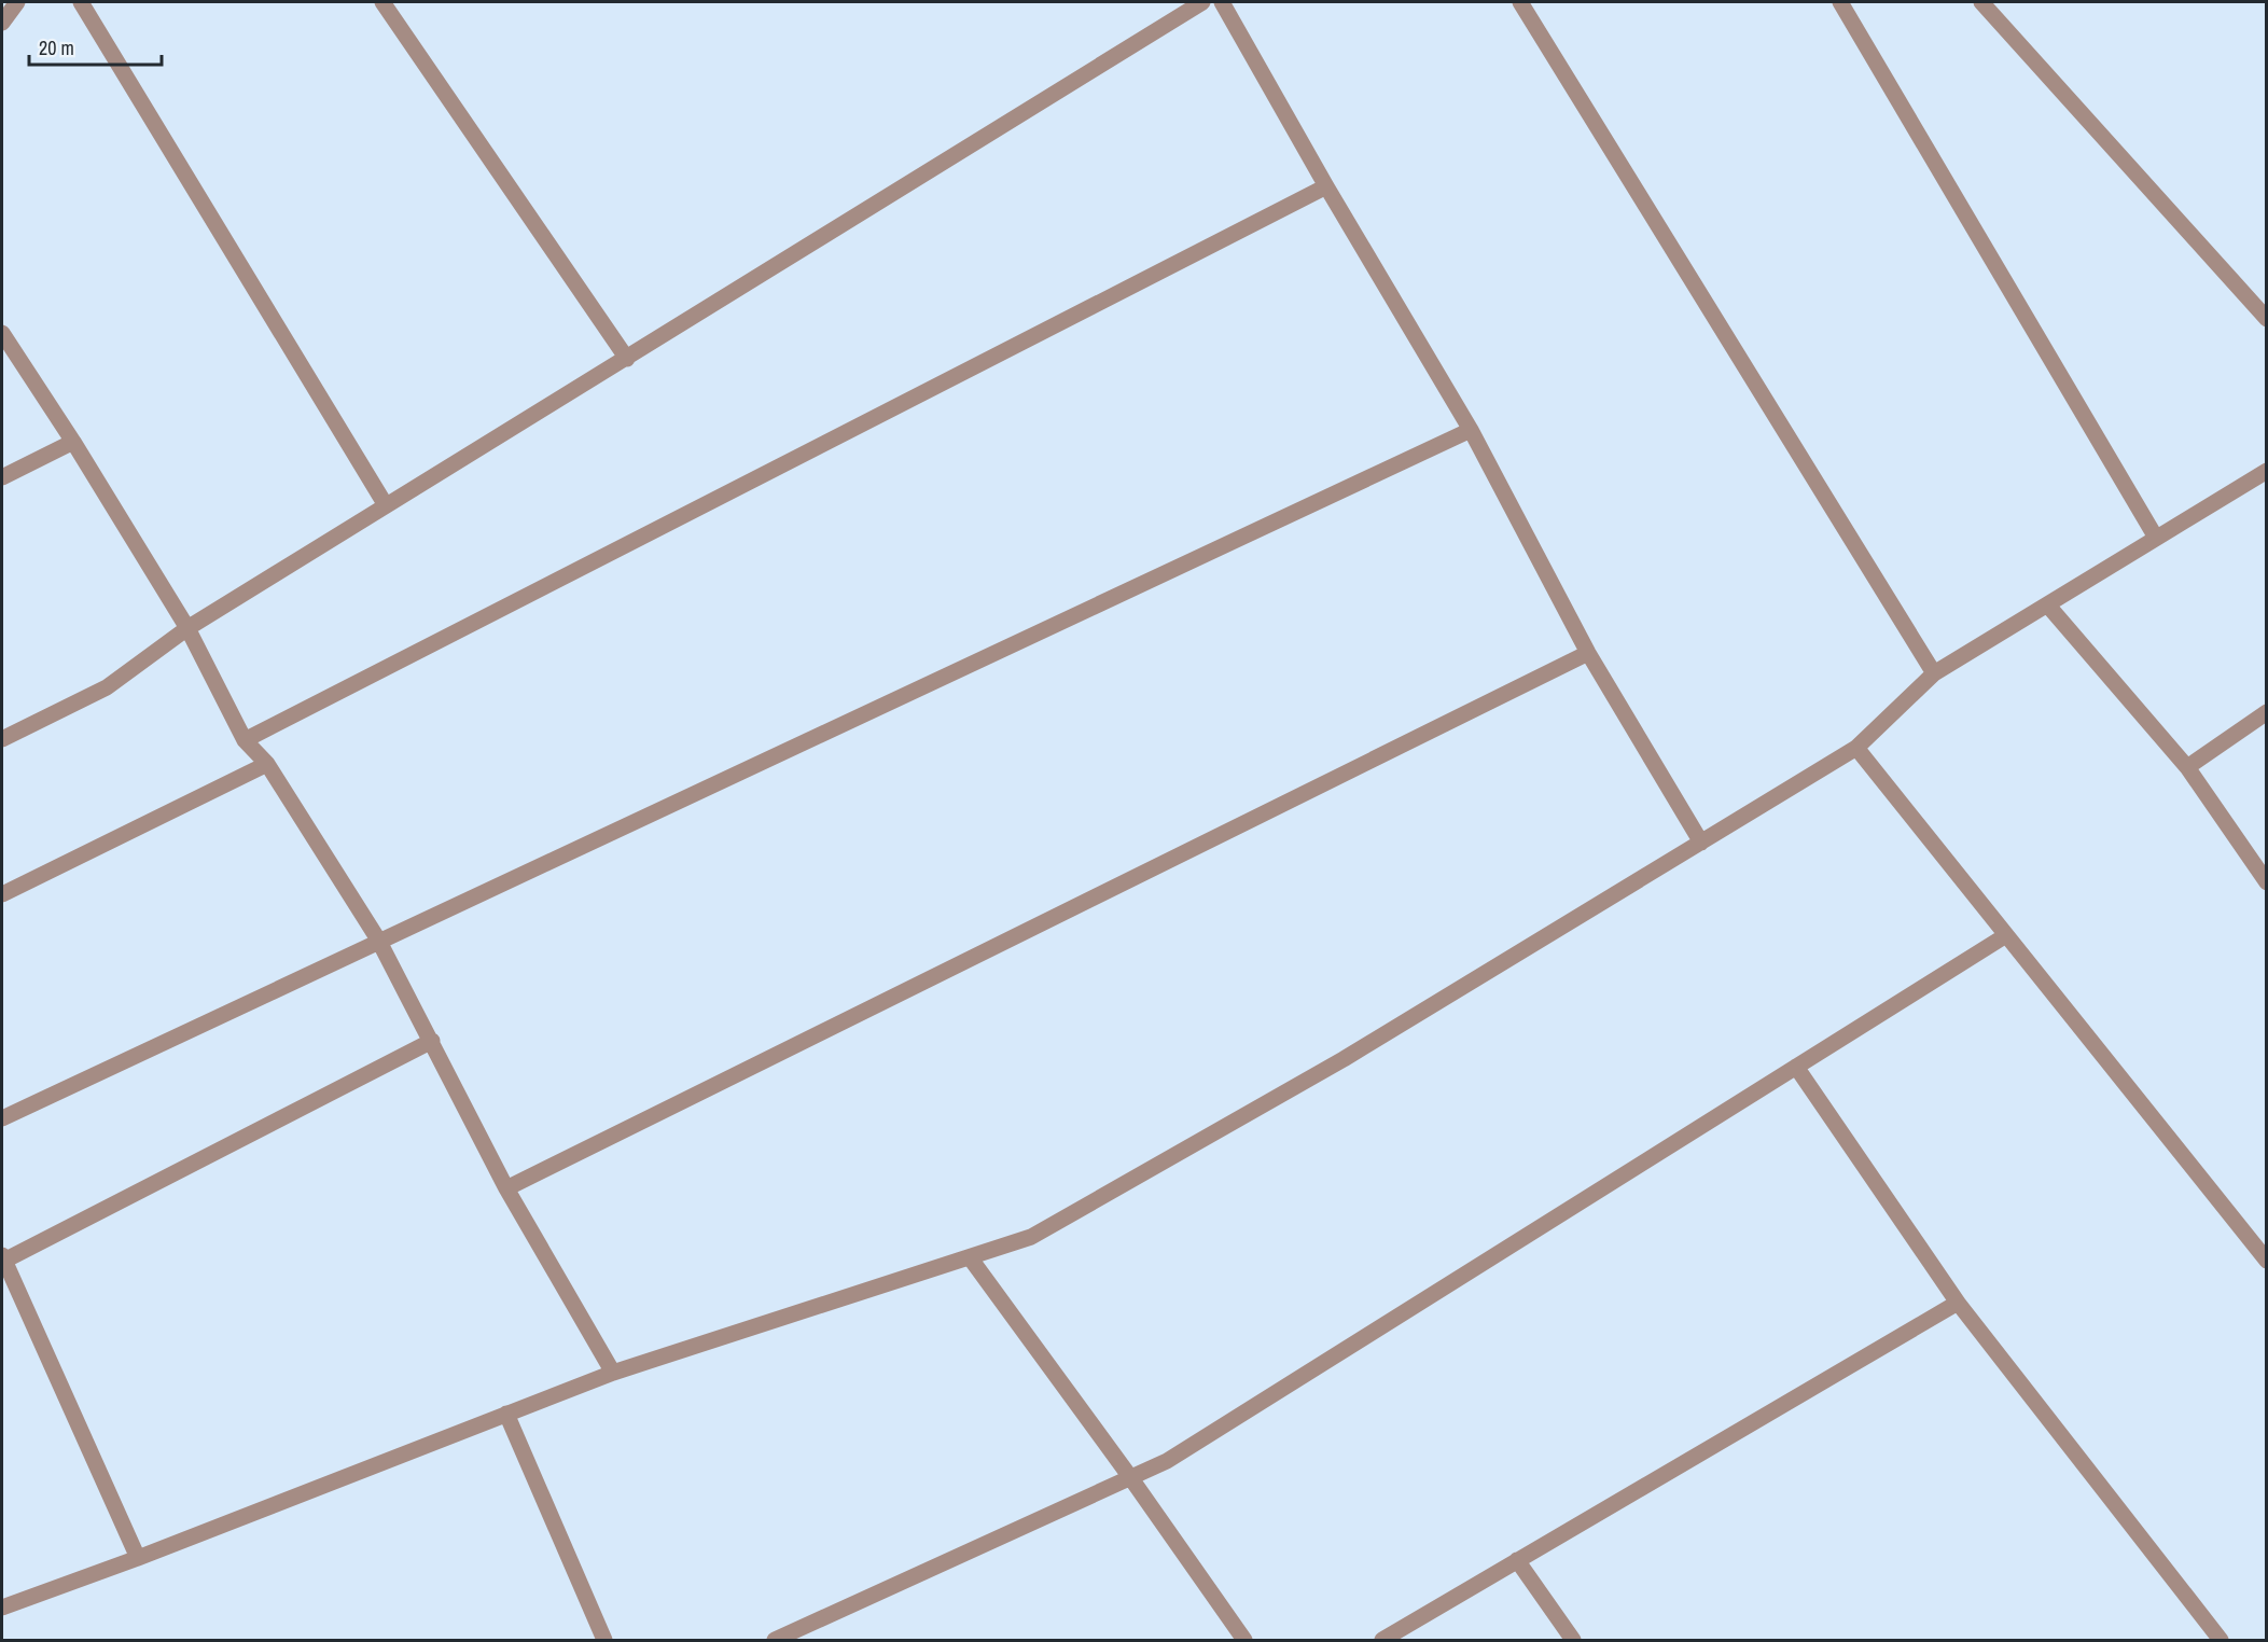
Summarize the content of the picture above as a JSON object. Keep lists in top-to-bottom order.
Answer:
{
  "scale_bar": "20 m"
}
